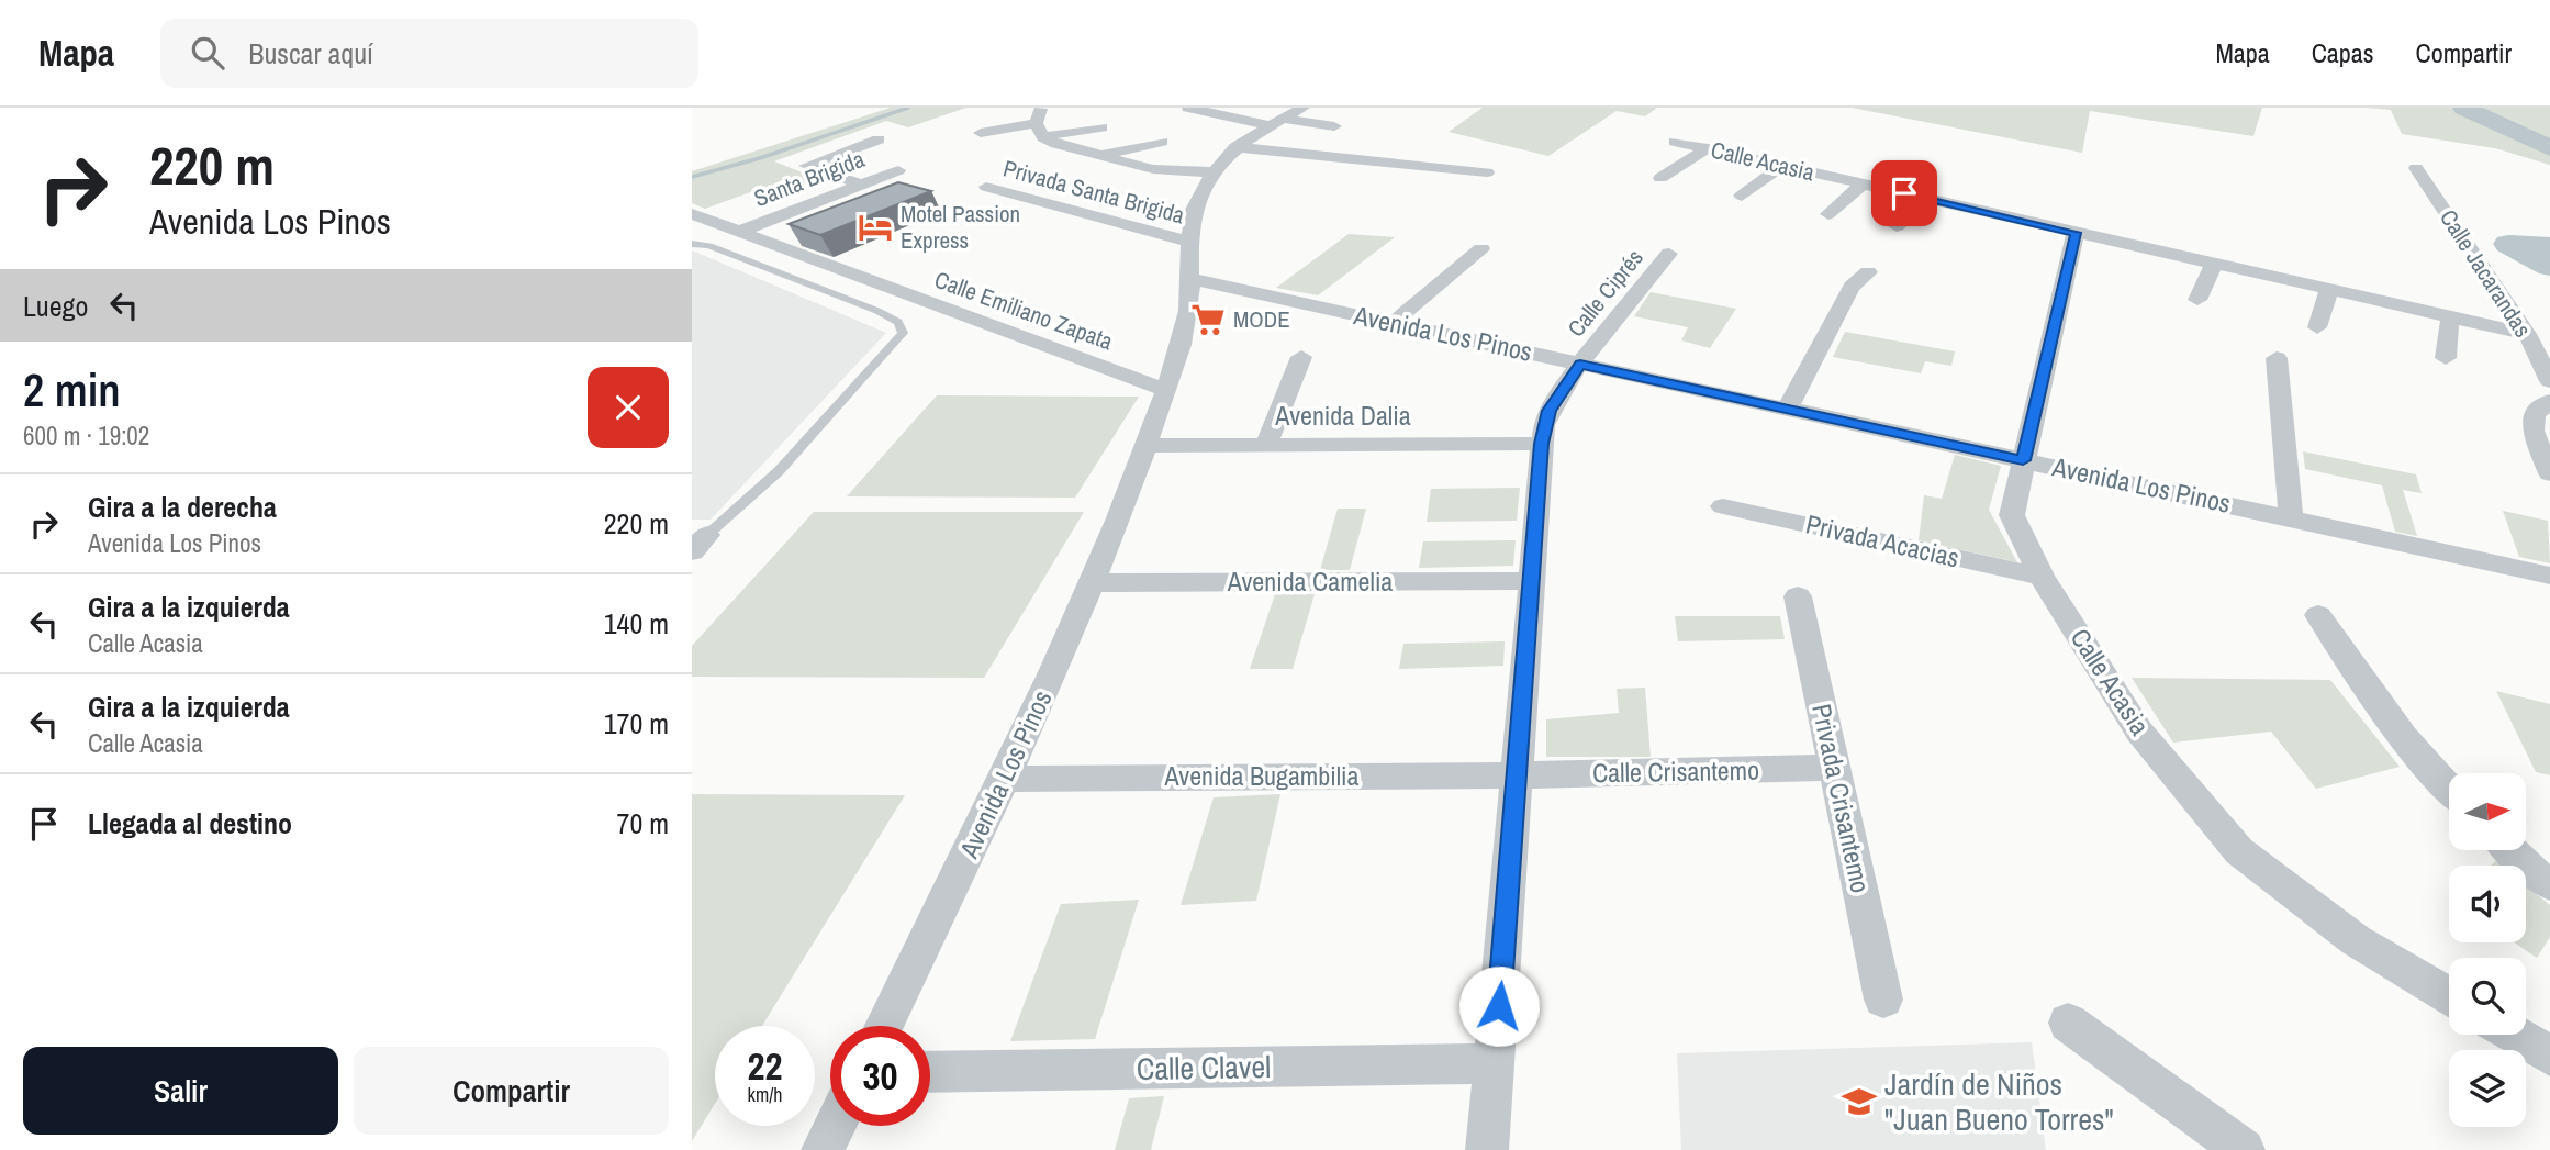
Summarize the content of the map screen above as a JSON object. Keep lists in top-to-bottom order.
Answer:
{
  "streets": {
    "street": [
      "Calle Acasia",
      "Santa Brigida",
      "Privada Santa Brigida",
      "Calle Jacarandas",
      "Calle Ciprés",
      "Calle Emiliano Zapata",
      "Avenida Los Pinos",
      "Avenida Dalia",
      "Privada Acacias",
      "Avenida Camelia",
      "Calle Crisantemo",
      "Avenida Bugambilia",
      "Privada Crisantemo",
      "Calle Clavel"
    ]
  },
  "crossings": [
    ["Calle Acasia", "Calle Jacarandas"],
    ["Calle Acasia", "Avenida Los Pinos"],
    ["Calle Acasia", "Privada Acacias"],
    ["Santa Brigida", "Calle Emiliano Zapata"],
    ["Privada Santa Brigida", "Avenida Los Pinos"],
    ["Calle Ciprés", "Avenida Los Pinos"],
    ["Calle Ciprés", "Avenida Dalia"],
    ["Calle Ciprés", "Avenida Camelia"],
    ["Calle Ciprés", "Calle Crisantemo"],
    ["Calle Ciprés", "Avenida Bugambilia"],
    ["Calle Ciprés", "Calle Clavel"],
    ["Calle Emiliano Zapata", "Avenida Los Pinos"],
    ["Avenida Los Pinos", "Avenida Dalia"],
    ["Avenida Los Pinos", "Avenida Camelia"],
    ["Avenida Los Pinos", "Avenida Bugambilia"],
    ["Calle Crisantemo", "Avenida Bugambilia"],
    ["Calle Crisantemo", "Privada Crisantemo"]
  ],
  "places": {
    "hotel": ["Motel Passion Express"],
    "supermarket": ["MODE"],
    "school or university": ["Jardín de Niños \"Juan Bueno Torres\""]
  },
  "north": "right",
  "page": {
    "header": "Mapa",
    "search": "Buscar aquí",
    "nav": ["Mapa", "Capas", "Compartir"],
    "turn": ["220 m", "Avenida Los Pinos"],
    "then": "Luego",
    "heading": ["2 min", "600 m · 19:02"],
    "list": [
      {
        "name": "Gira a la derecha",
        "note": "Avenida Los Pinos",
        "value": "220 m"
      },
      {
        "name": "Gira a la izquierda",
        "note": "Calle Acasia",
        "value": "140 m"
      },
      {
        "name": "Gira a la izquierda",
        "note": "Calle Acasia",
        "value": "170 m"
      },
      {
        "name": "Llegada al destino",
        "value": "70 m"
      }
    ],
    "speed": "22 km/h",
    "limit": "30",
    "buttons": ["Salir", "Compartir"]
  }
}
